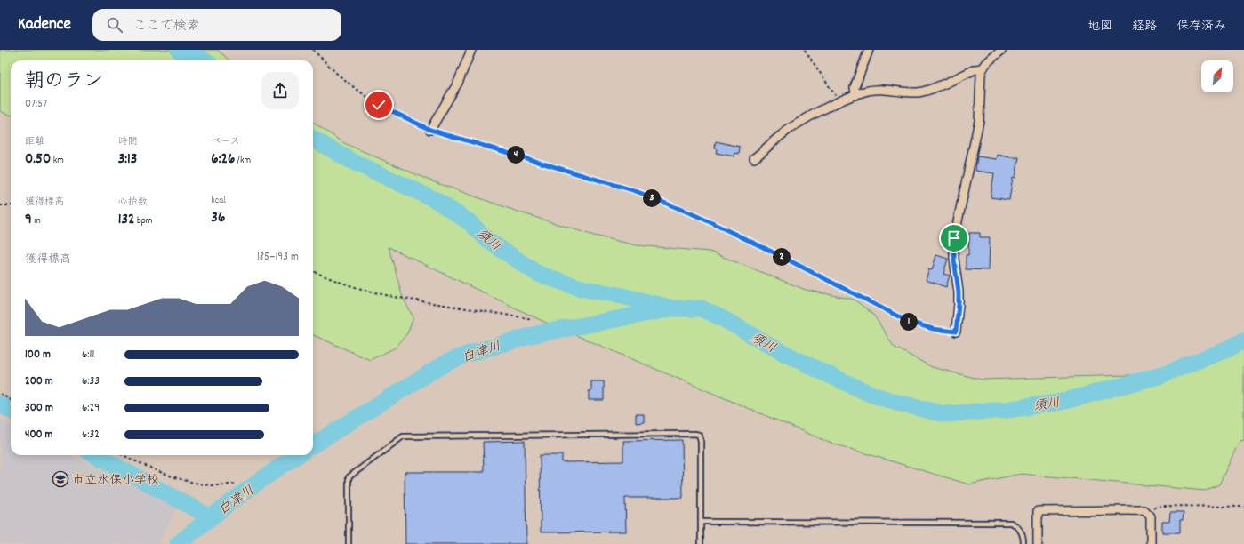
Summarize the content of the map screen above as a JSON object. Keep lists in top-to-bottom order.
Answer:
{
  "water": ["須川", "白津川"],
  "places": {
    "school or university": ["市立水保小学校"]
  },
  "north": "top right",
  "page": {
    "header": "Kadence",
    "search": "ここで検索",
    "nav": ["地図", "経路", "保存済み"],
    "heading": ["朝のラン", "07:57"],
    "stats": [
      ["距離", "0.50 km"],
      ["時間", "3:13"],
      ["ペース", "6:26 /km"],
      ["獲得標高", "9 m"],
      ["心拍数", "132 bpm"],
      ["kcal", "36"]
    ],
    "pins": [
      "4",
      "3",
      "2",
      "1"
    ],
    "chart": ["獲得標高", "185–193 m"],
    "list": [
      {
        "name": "100 m",
        "note": "6:11"
      },
      {
        "name": "200 m",
        "note": "6:33"
      },
      {
        "name": "300 m",
        "note": "6:29"
      },
      {
        "name": "400 m",
        "note": "6:32"
      }
    ]
  }
}
